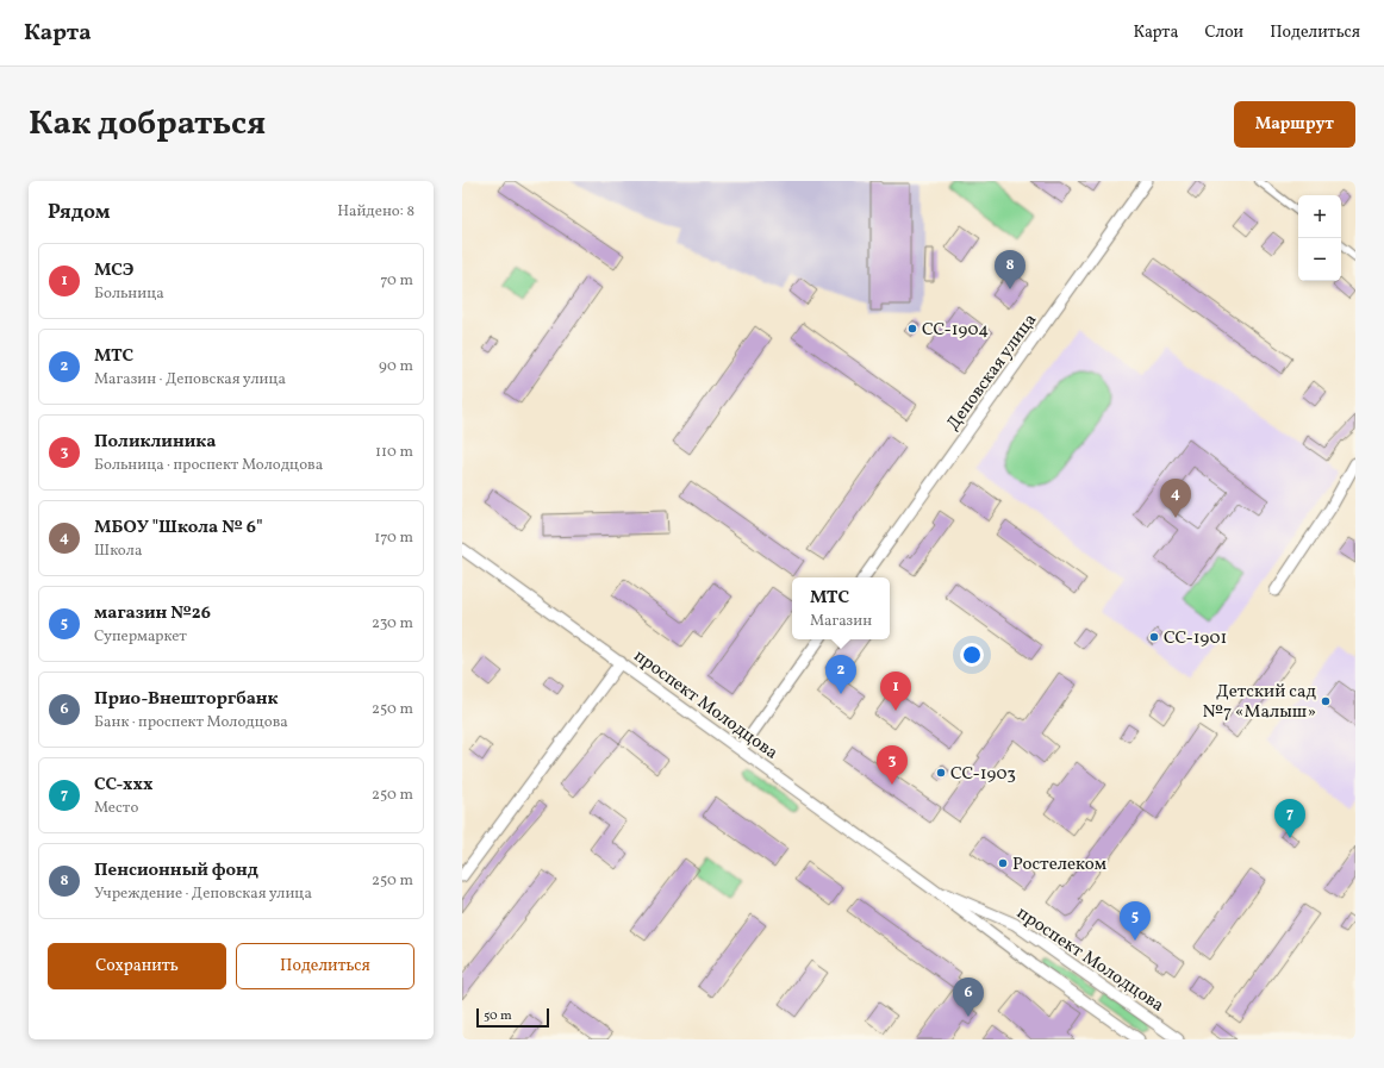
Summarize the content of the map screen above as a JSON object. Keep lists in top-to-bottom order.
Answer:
{
  "streets": {
    "main road": ["Деповская улица", "проспект Молодцова"]
  },
  "places": [
    "СС-1904",
    "СС-1901",
    "Детский сад №7 «Малыш»",
    "СС-1903",
    "Ростелеком"
  ],
  "scale_bar": "50 m",
  "page": {
    "header": "Карта",
    "nav": ["Карта", "Слои", "Поделиться"],
    "title": "Как добраться",
    "buttons": [
      "Маршрут",
      ["Сохранить", "Поделиться"]
    ],
    "heading": ["Рядом", "Найдено: 8"],
    "map_buttons": ["+", "−"],
    "list": [
      {
        "mark": "1",
        "name": "МСЭ",
        "note": "Больница",
        "value": "70 m"
      },
      {
        "mark": "2",
        "name": "МТС",
        "note": "Магазин · Деповская улица",
        "value": "90 m"
      },
      {
        "mark": "3",
        "name": "Поликлиника",
        "note": "Больница · проспект Молодцова",
        "value": "110 m"
      },
      {
        "mark": "4",
        "name": "МБОУ \"Школа № 6\"",
        "note": "Школа",
        "value": "170 m"
      },
      {
        "mark": "5",
        "name": "магазин №26",
        "note": "Супермаркет",
        "value": "230 m"
      },
      {
        "mark": "6",
        "name": "Прио-Внешторгбанк",
        "note": "Банк · проспект Молодцова",
        "value": "250 m"
      },
      {
        "mark": "7",
        "name": "СС-ххх",
        "note": "Место",
        "value": "250 m"
      },
      {
        "mark": "8",
        "name": "Пенсионный фонд",
        "note": "Учреждение · Деповская улица",
        "value": "250 m"
      }
    ],
    "pins": [
      "8",
      "4",
      "2",
      "1",
      "3",
      "7",
      "5",
      "6"
    ],
    "popup": ["МТС", "Магазин"],
    "scale": "50 m"
  }
}
